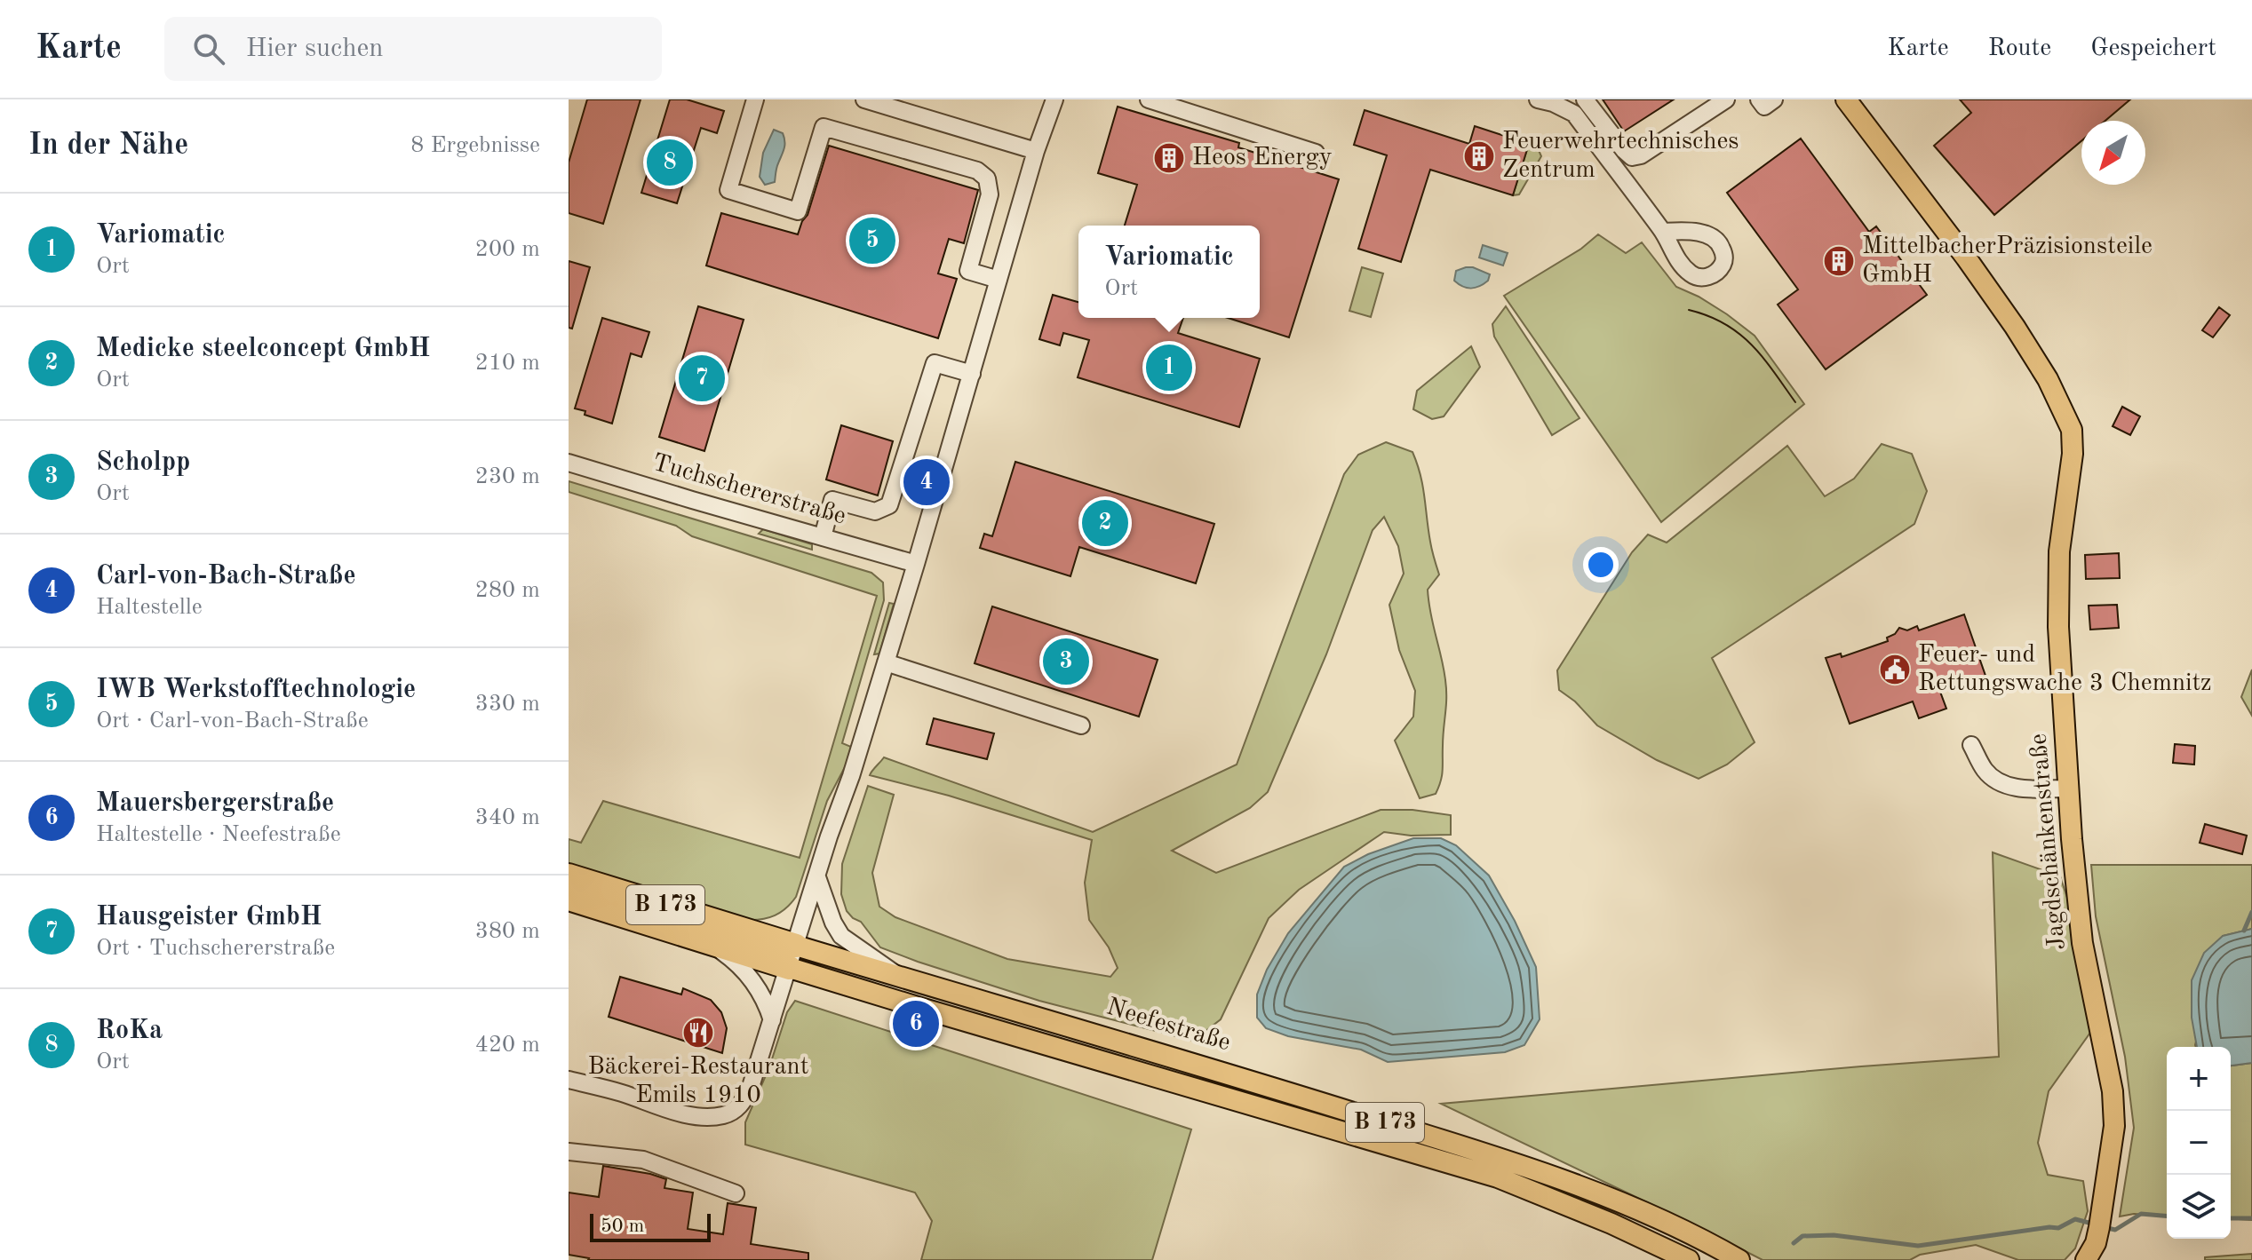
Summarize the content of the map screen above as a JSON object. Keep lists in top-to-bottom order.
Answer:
{
  "streets": {
    "highway": ["B 173", "Neefestraße"],
    "main road": ["Jagdschänkenstraße"],
    "street": ["Tuchschererstraße"]
  },
  "places": {
    "building": ["Feuerwehrtechnisches Zentrum", "Heos Energy", "MittelbacherPräzisionsteile GmbH"],
    "public building": ["Feuer- und Rettungswache 3 Chemnitz"],
    "restaurant": ["Bäckerei-Restaurant Emils 1910"]
  },
  "scale_bar": "50 m",
  "north": "bottom left",
  "page": {
    "header": "Karte",
    "search": "Hier suchen",
    "nav": ["Karte", "Route", "Gespeichert"],
    "heading": ["In der Nähe", "8 Ergebnisse"],
    "pins": [
      "8",
      "5",
      "1",
      "7",
      "4",
      "2",
      "3",
      "6"
    ],
    "list": [
      {
        "mark": "1",
        "name": "Variomatic",
        "note": "Ort",
        "value": "200 m"
      },
      {
        "mark": "2",
        "name": "Medicke steelconcept GmbH",
        "note": "Ort",
        "value": "210 m"
      },
      {
        "mark": "3",
        "name": "Scholpp",
        "note": "Ort",
        "value": "230 m"
      },
      {
        "mark": "4",
        "name": "Carl-von-Bach-Straße",
        "note": "Haltestelle",
        "value": "280 m"
      },
      {
        "mark": "5",
        "name": "IWB Werkstofftechnologie",
        "note": "Ort · Carl-von-Bach-Straße",
        "value": "330 m"
      },
      {
        "mark": "6",
        "name": "Mauersbergerstraße",
        "note": "Haltestelle · Neefestraße",
        "value": "340 m"
      },
      {
        "mark": "7",
        "name": "Hausgeister GmbH",
        "note": "Ort · Tuchschererstraße",
        "value": "380 m"
      },
      {
        "mark": "8",
        "name": "RoKa",
        "note": "Ort",
        "value": "420 m"
      }
    ],
    "popup": ["Variomatic", "Ort"],
    "map_buttons": ["+", "−"],
    "scale": "50 m"
  }
}
